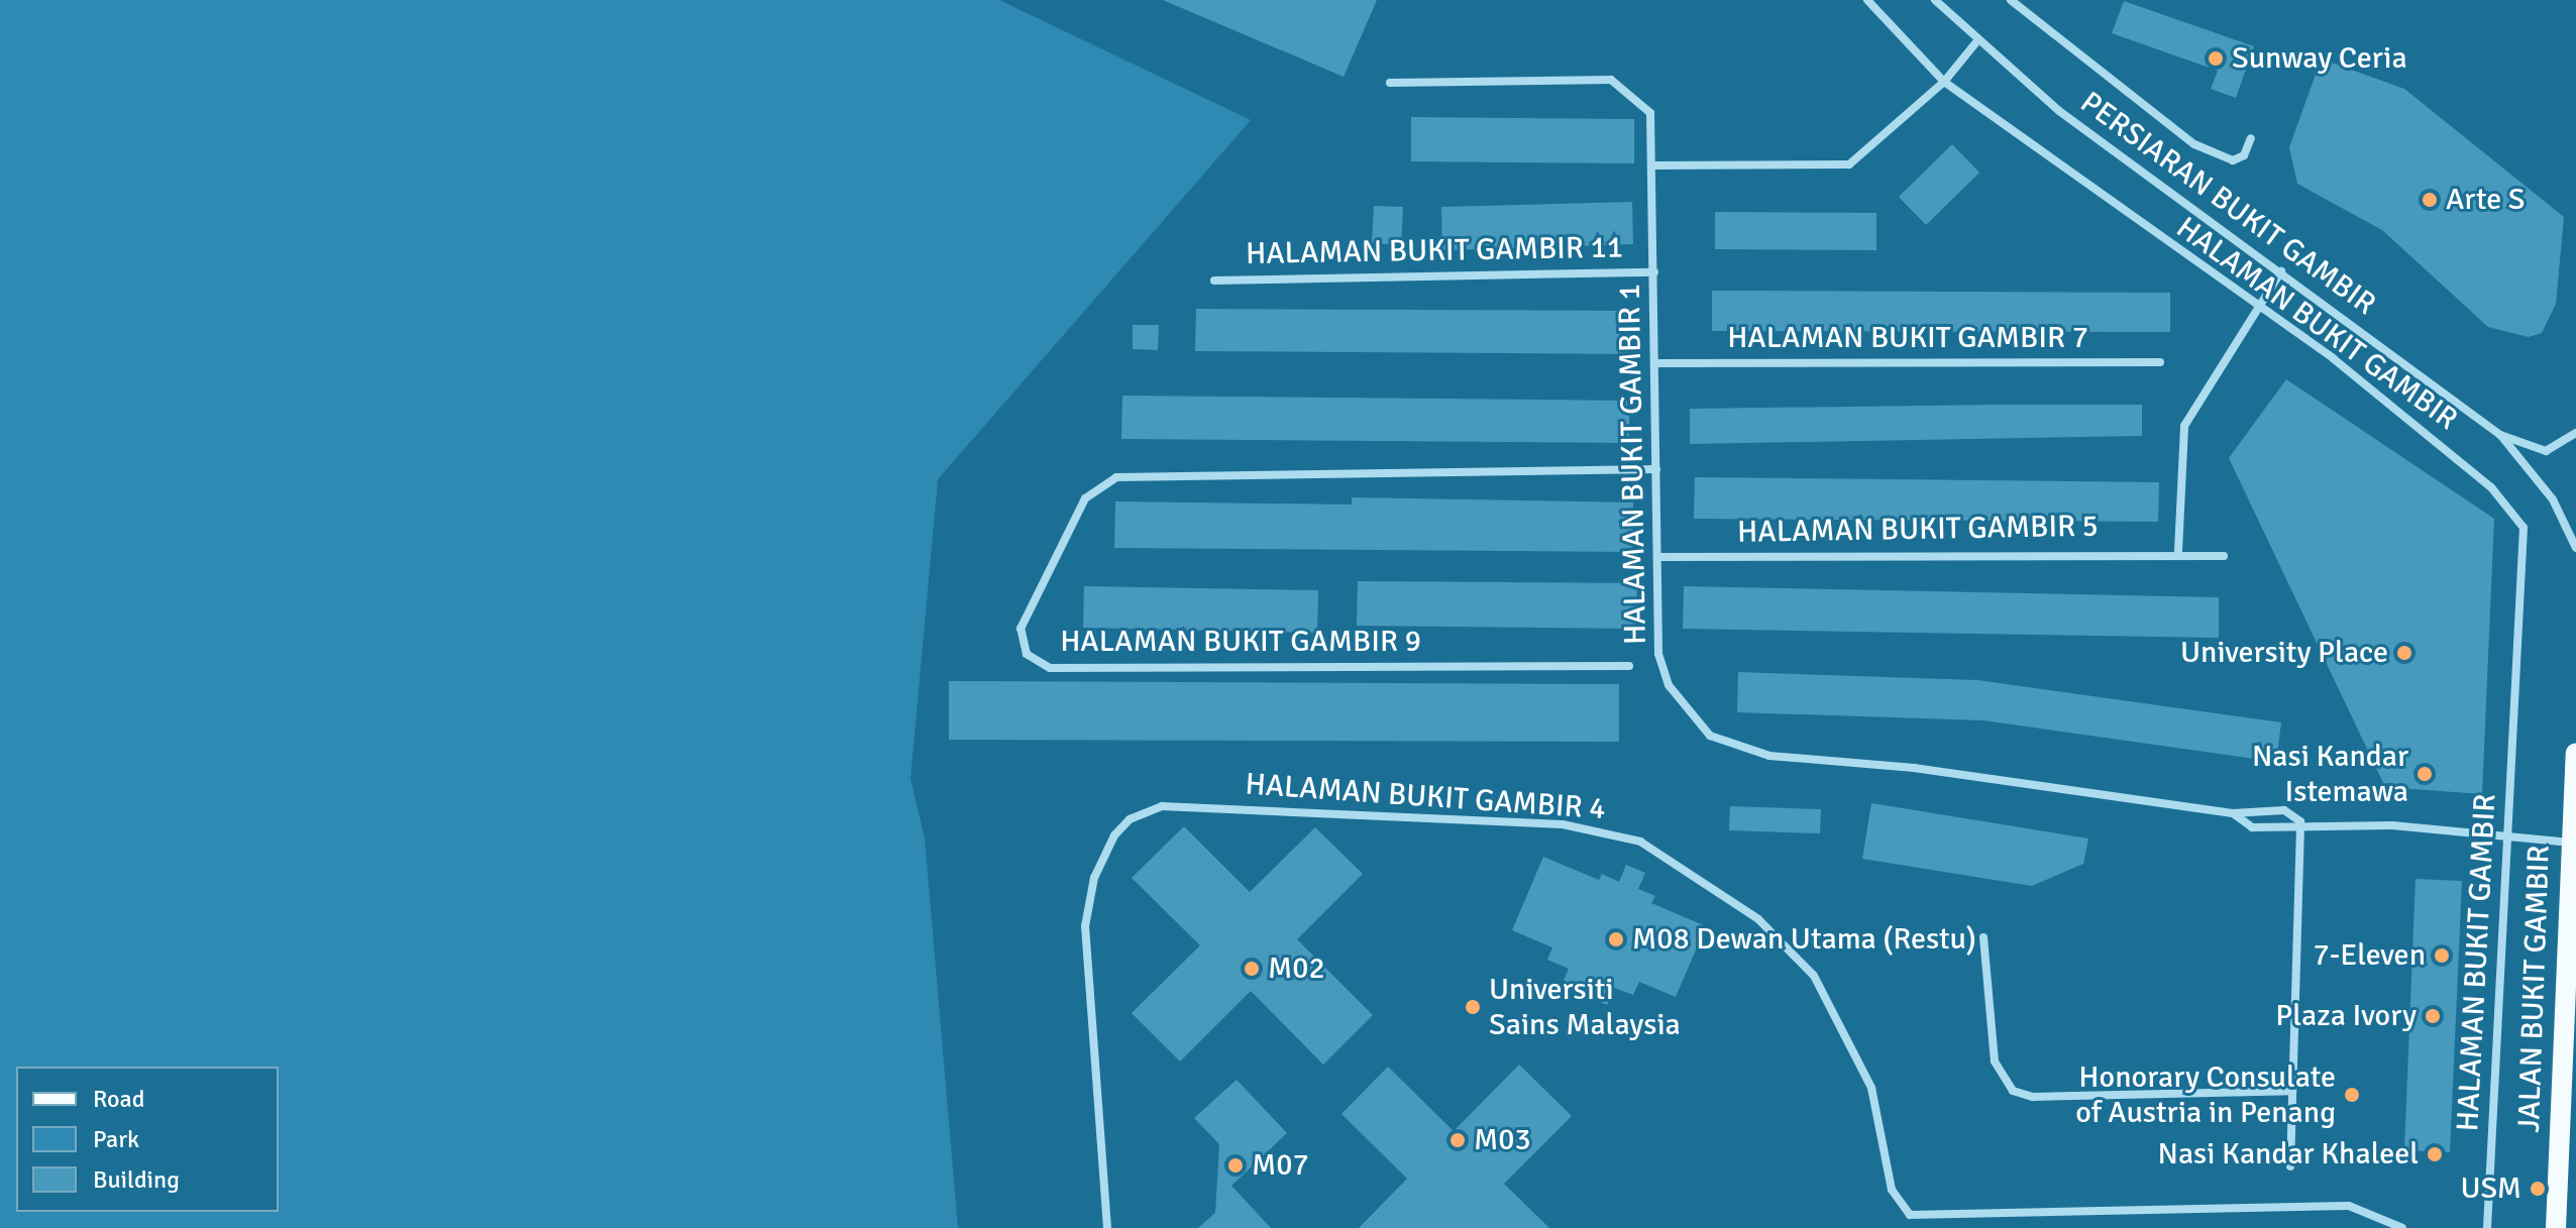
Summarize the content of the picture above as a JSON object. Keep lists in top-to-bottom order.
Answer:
{
  "streets": {
    "main road": ["JALAN BUKIT GAMBIR"],
    "street": [
      "PERSIARAN BUKIT GAMBIR",
      "HALAMAN BUKIT GAMBIR 11",
      "HALAMAN BUKIT GAMBIR",
      "HALAMAN BUKIT GAMBIR 7",
      "HALAMAN BUKIT GAMBIR 1",
      "HALAMAN BUKIT GAMBIR 5",
      "HALAMAN BUKIT GAMBIR 9",
      "HALAMAN BUKIT GAMBIR 4"
    ]
  },
  "crossings": [
    ["HALAMAN BUKIT GAMBIR 11", "HALAMAN BUKIT GAMBIR 1"],
    ["HALAMAN BUKIT GAMBIR", "HALAMAN BUKIT GAMBIR 1"],
    ["HALAMAN BUKIT GAMBIR 7", "HALAMAN BUKIT GAMBIR 1"],
    ["HALAMAN BUKIT GAMBIR 1", "HALAMAN BUKIT GAMBIR 5"],
    ["HALAMAN BUKIT GAMBIR 1", "HALAMAN BUKIT GAMBIR 9"],
    ["HALAMAN BUKIT GAMBIR 1", "JALAN BUKIT GAMBIR"]
  ],
  "places": [
    "Sunway Ceria",
    "Arte S",
    "University Place",
    "Nasi Kandar Istemawa",
    "M08 Dewan Utama (Restu)",
    "7-Eleven",
    "M02",
    "Universiti Sains Malaysia",
    "Plaza Ivory",
    "Honorary Consulate of Austria in Penang",
    "M03",
    "Nasi Kandar Khaleel",
    "M07",
    "USM"
  ],
  "legend": ["Road", "Park", "Building"]
}
